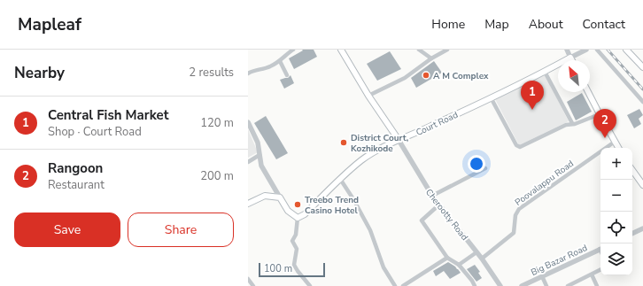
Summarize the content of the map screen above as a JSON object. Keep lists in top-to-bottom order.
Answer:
{
  "streets": {
    "main road": ["Court Road", "Cherootty Road"],
    "street": ["Poovalappu Road", "Big Bazar Road"]
  },
  "crossings": [
    ["Court Road", "Cherootty Road"],
    ["Poovalappu Road", "Cherootty Road"]
  ],
  "places": ["A M Complex", "District Court, Kozhikode", "Treebo Trend Casino Hotel"],
  "scale_bar": "100 m",
  "north": "top left",
  "page": {
    "header": "Mapleaf",
    "nav": [
      "Home",
      "Map",
      "About",
      "Contact"
    ],
    "heading": ["Nearby", "2 results"],
    "pins": ["1", "2"],
    "list": [
      {
        "mark": "1",
        "name": "Central Fish Market",
        "note": "Shop · Court Road",
        "value": "120 m"
      },
      {
        "mark": "2",
        "name": "Rangoon",
        "note": "Restaurant",
        "value": "200 m"
      }
    ],
    "map_buttons": ["+", "−"],
    "buttons": ["Save", "Share"],
    "scale": "100 m"
  }
}
